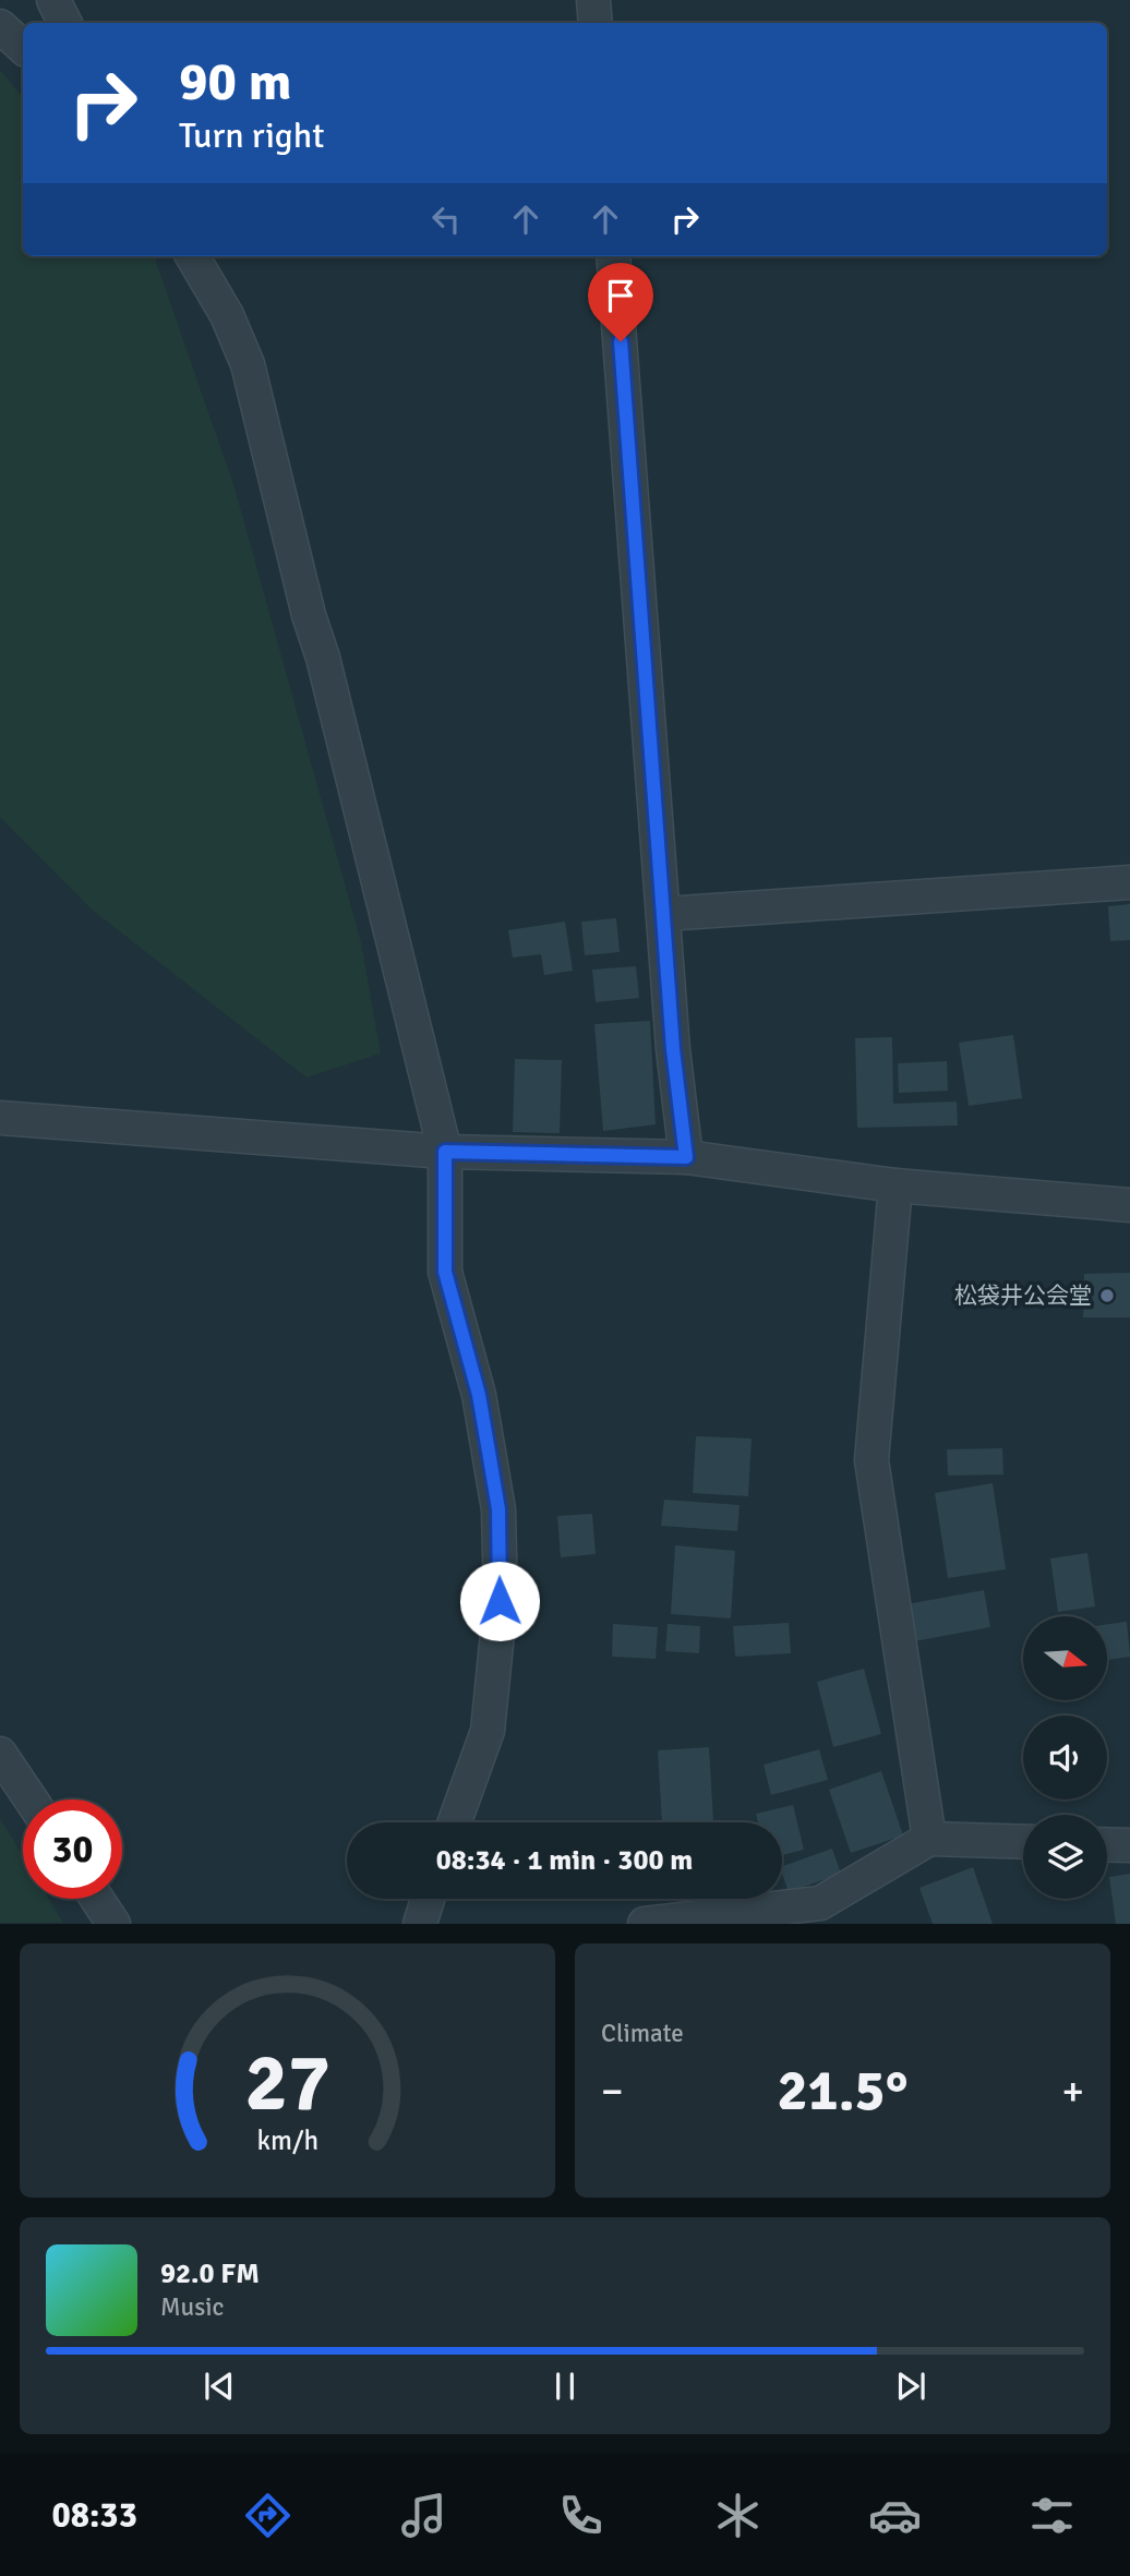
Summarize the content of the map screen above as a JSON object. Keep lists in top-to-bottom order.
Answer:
{
  "places": ["松袋井公会堂"],
  "north": "right",
  "page": {
    "turn": ["90 m", "Turn right"],
    "limit": "30",
    "trip": "08:34 · 1 min · 300 m",
    "tile": "Climate",
    "heat": ["−", "21.5°", "+"],
    "song": ["92.0 FM", "Music"],
    "tabs": "08:33",
    "gauge": ["27", "km/h"]
  }
}
